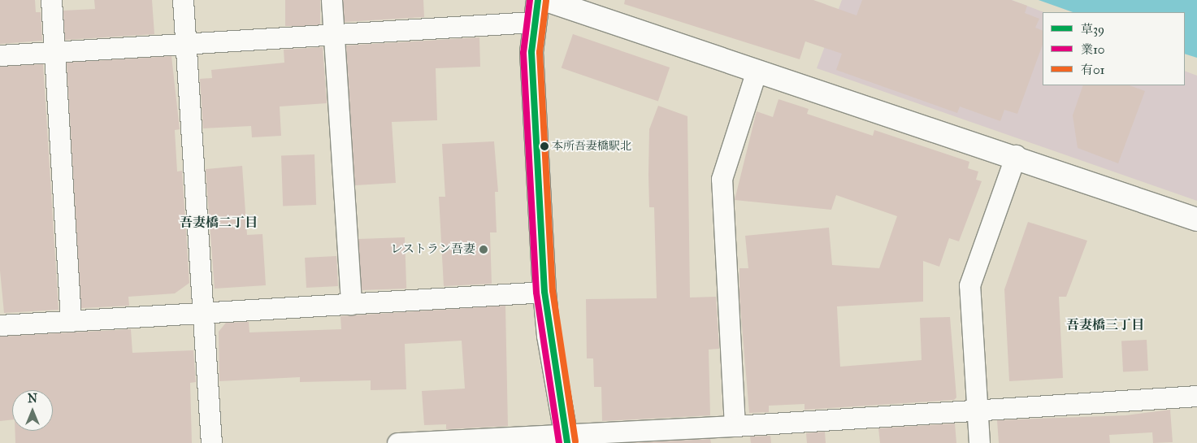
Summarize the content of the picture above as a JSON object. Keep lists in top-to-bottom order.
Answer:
{
  "districts": ["吾妻橋二丁目", "吾妻橋三丁目"],
  "places": ["本所吾妻橋駅北", "レストラン吾妻"],
  "lines": ["transit line 草39", "transit line 業10", "transit line 有01"],
  "legend": ["草39", "業10", "有01"],
  "north": "top"
}
